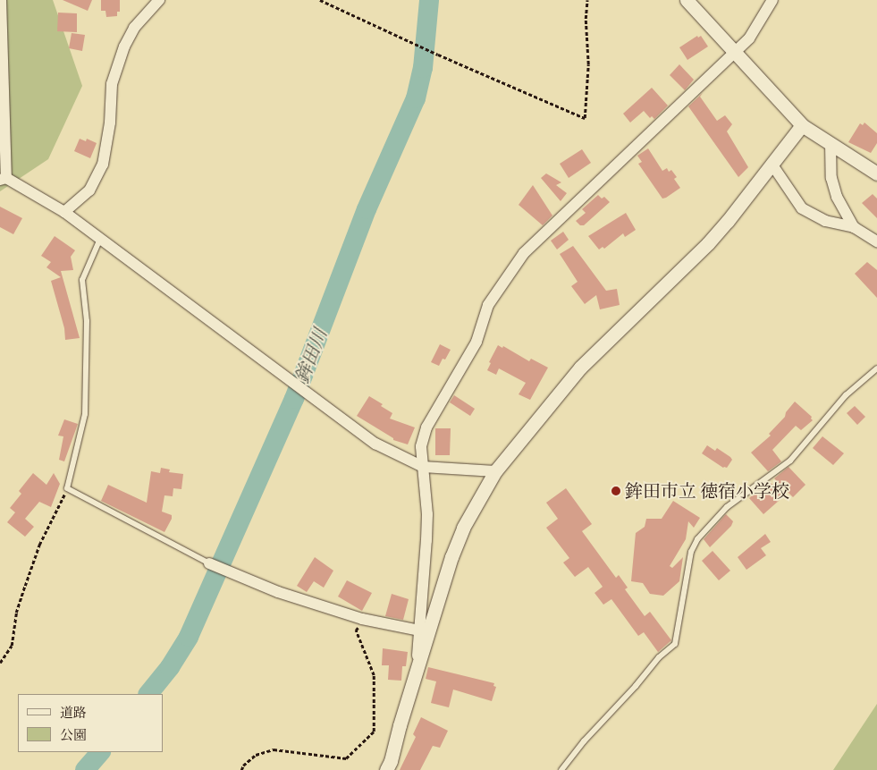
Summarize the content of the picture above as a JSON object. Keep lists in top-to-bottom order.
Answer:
{
  "water": ["鉾田川"],
  "places": ["鉾田市立 徳宿小学校"],
  "legend": ["道路", "公園"]
}
